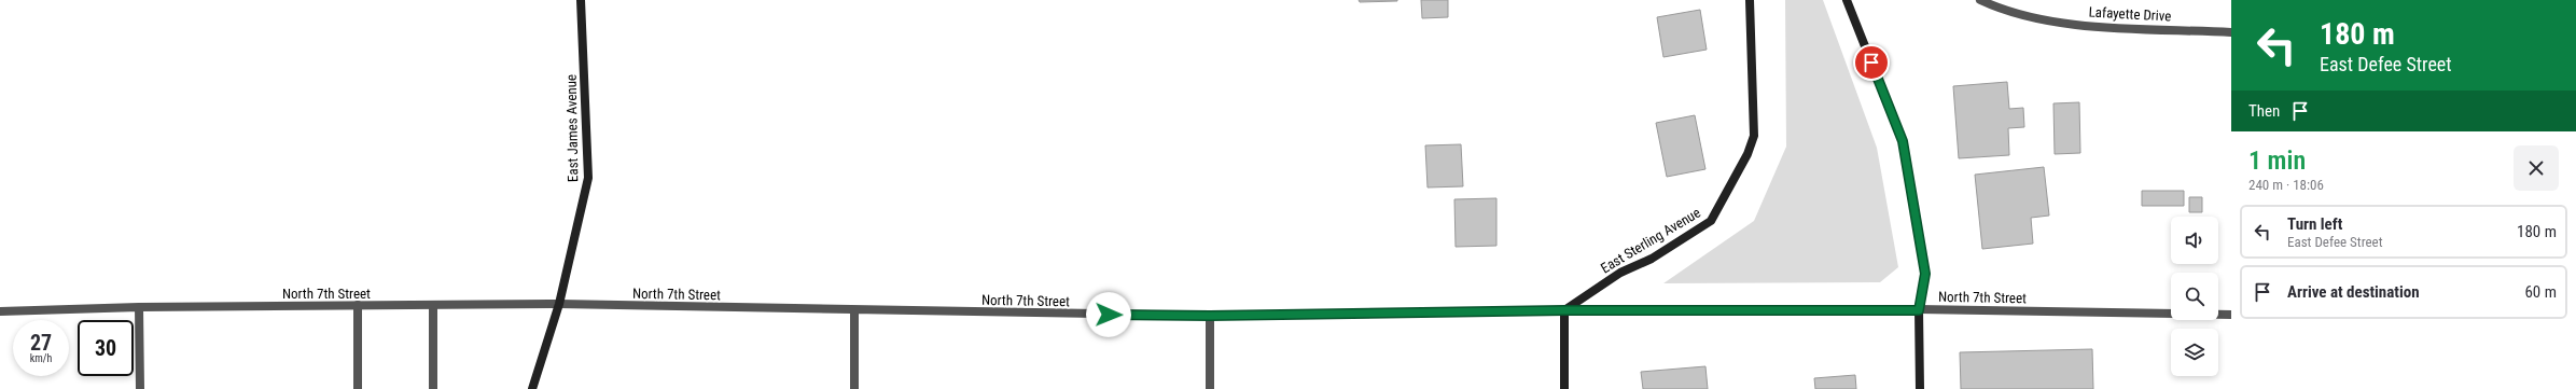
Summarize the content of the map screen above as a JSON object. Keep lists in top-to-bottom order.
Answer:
{
  "streets": {
    "main road": ["East James Avenue", "East Sterling Avenue"],
    "street": ["Lafayette Drive", "North 7th Street"]
  },
  "crossings": [
    ["East James Avenue", "North 7th Street"],
    ["East Sterling Avenue", "North 7th Street"]
  ],
  "page": {
    "turn": ["180 m", "East Defee Street"],
    "then": "Then",
    "heading": ["1 min", "240 m · 18:06"],
    "list": [
      {
        "name": "Turn left",
        "note": "East Defee Street",
        "value": "180 m"
      },
      {
        "name": "Arrive at destination",
        "value": "60 m"
      }
    ],
    "speed": "27 km/h",
    "limit": "30"
  }
}
